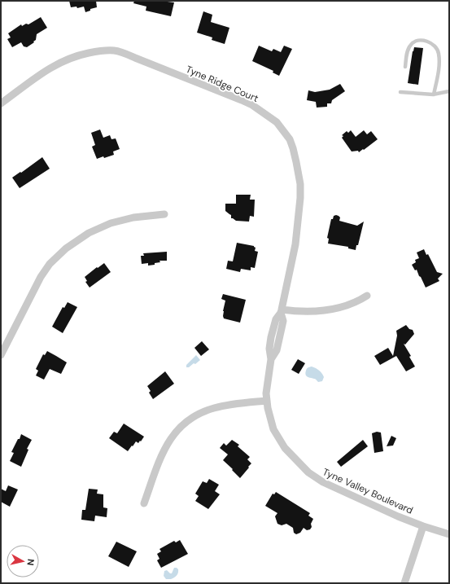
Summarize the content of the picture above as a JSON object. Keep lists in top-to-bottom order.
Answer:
{
  "streets": {
    "street": ["Tyne Ridge Court", "Tyne Valley Boulevard"]
  },
  "crossings": [
    ["Tyne Ridge Court", "Tyne Valley Boulevard"]
  ],
  "north": "right"
}
